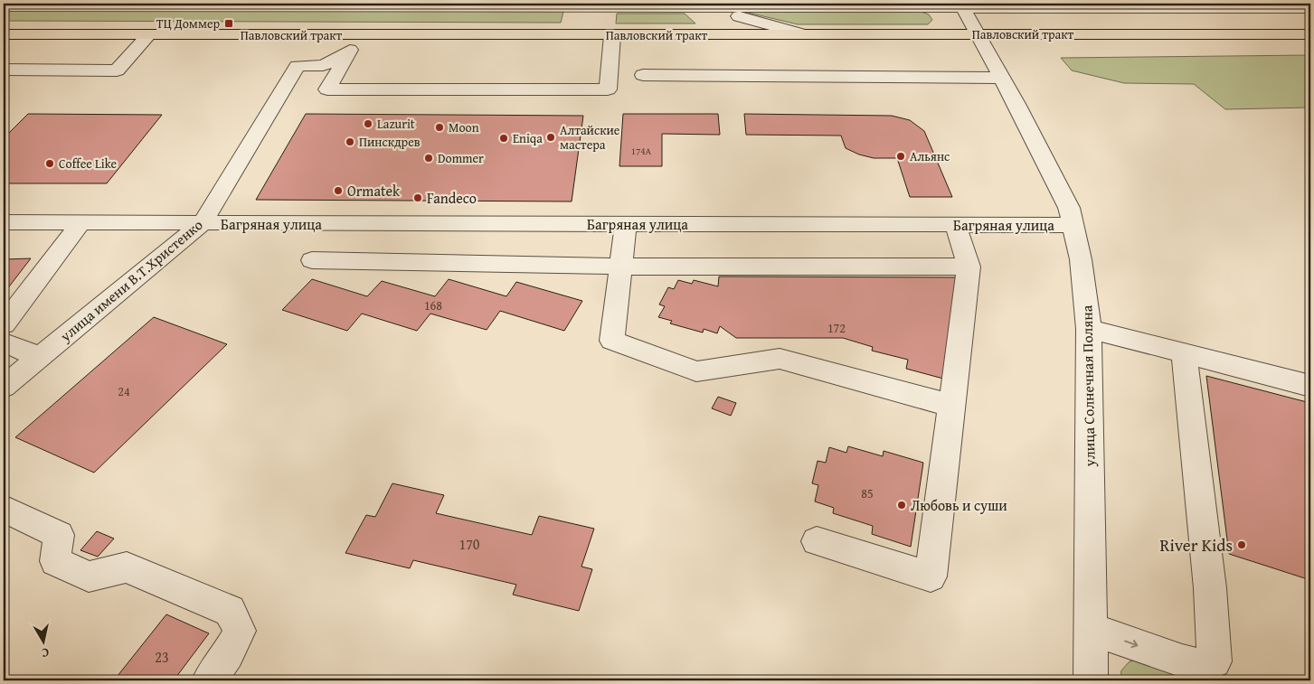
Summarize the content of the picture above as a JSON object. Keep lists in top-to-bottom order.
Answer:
{
  "streets": {
    "main road": ["Павловский тракт"],
    "street": ["Багряная улица", "улица имени В.Т.Христенко", "улица Солнечная Поляна"]
  },
  "crossings": [
    ["Павловский тракт", "улица Солнечная Поляна"],
    ["Багряная улица", "улица имени В.Т.Христенко"],
    ["Багряная улица", "улица Солнечная Поляна"]
  ],
  "places": {
    "transit": ["ТЦ Доммер"],
    "other": [
      "Lazurit",
      "Moon",
      "Алтайские мастера",
      "Eniqa",
      "Пинскдрев",
      "Альянс",
      "Dommer",
      "Coffee Like",
      "Ormatek",
      "Fandeco",
      "Любовь и суши",
      "River Kids"
    ]
  },
  "house_numbers": [
    "174А",
    "168",
    "172",
    "24",
    "85",
    "170",
    "23"
  ],
  "north": "bottom"
}
